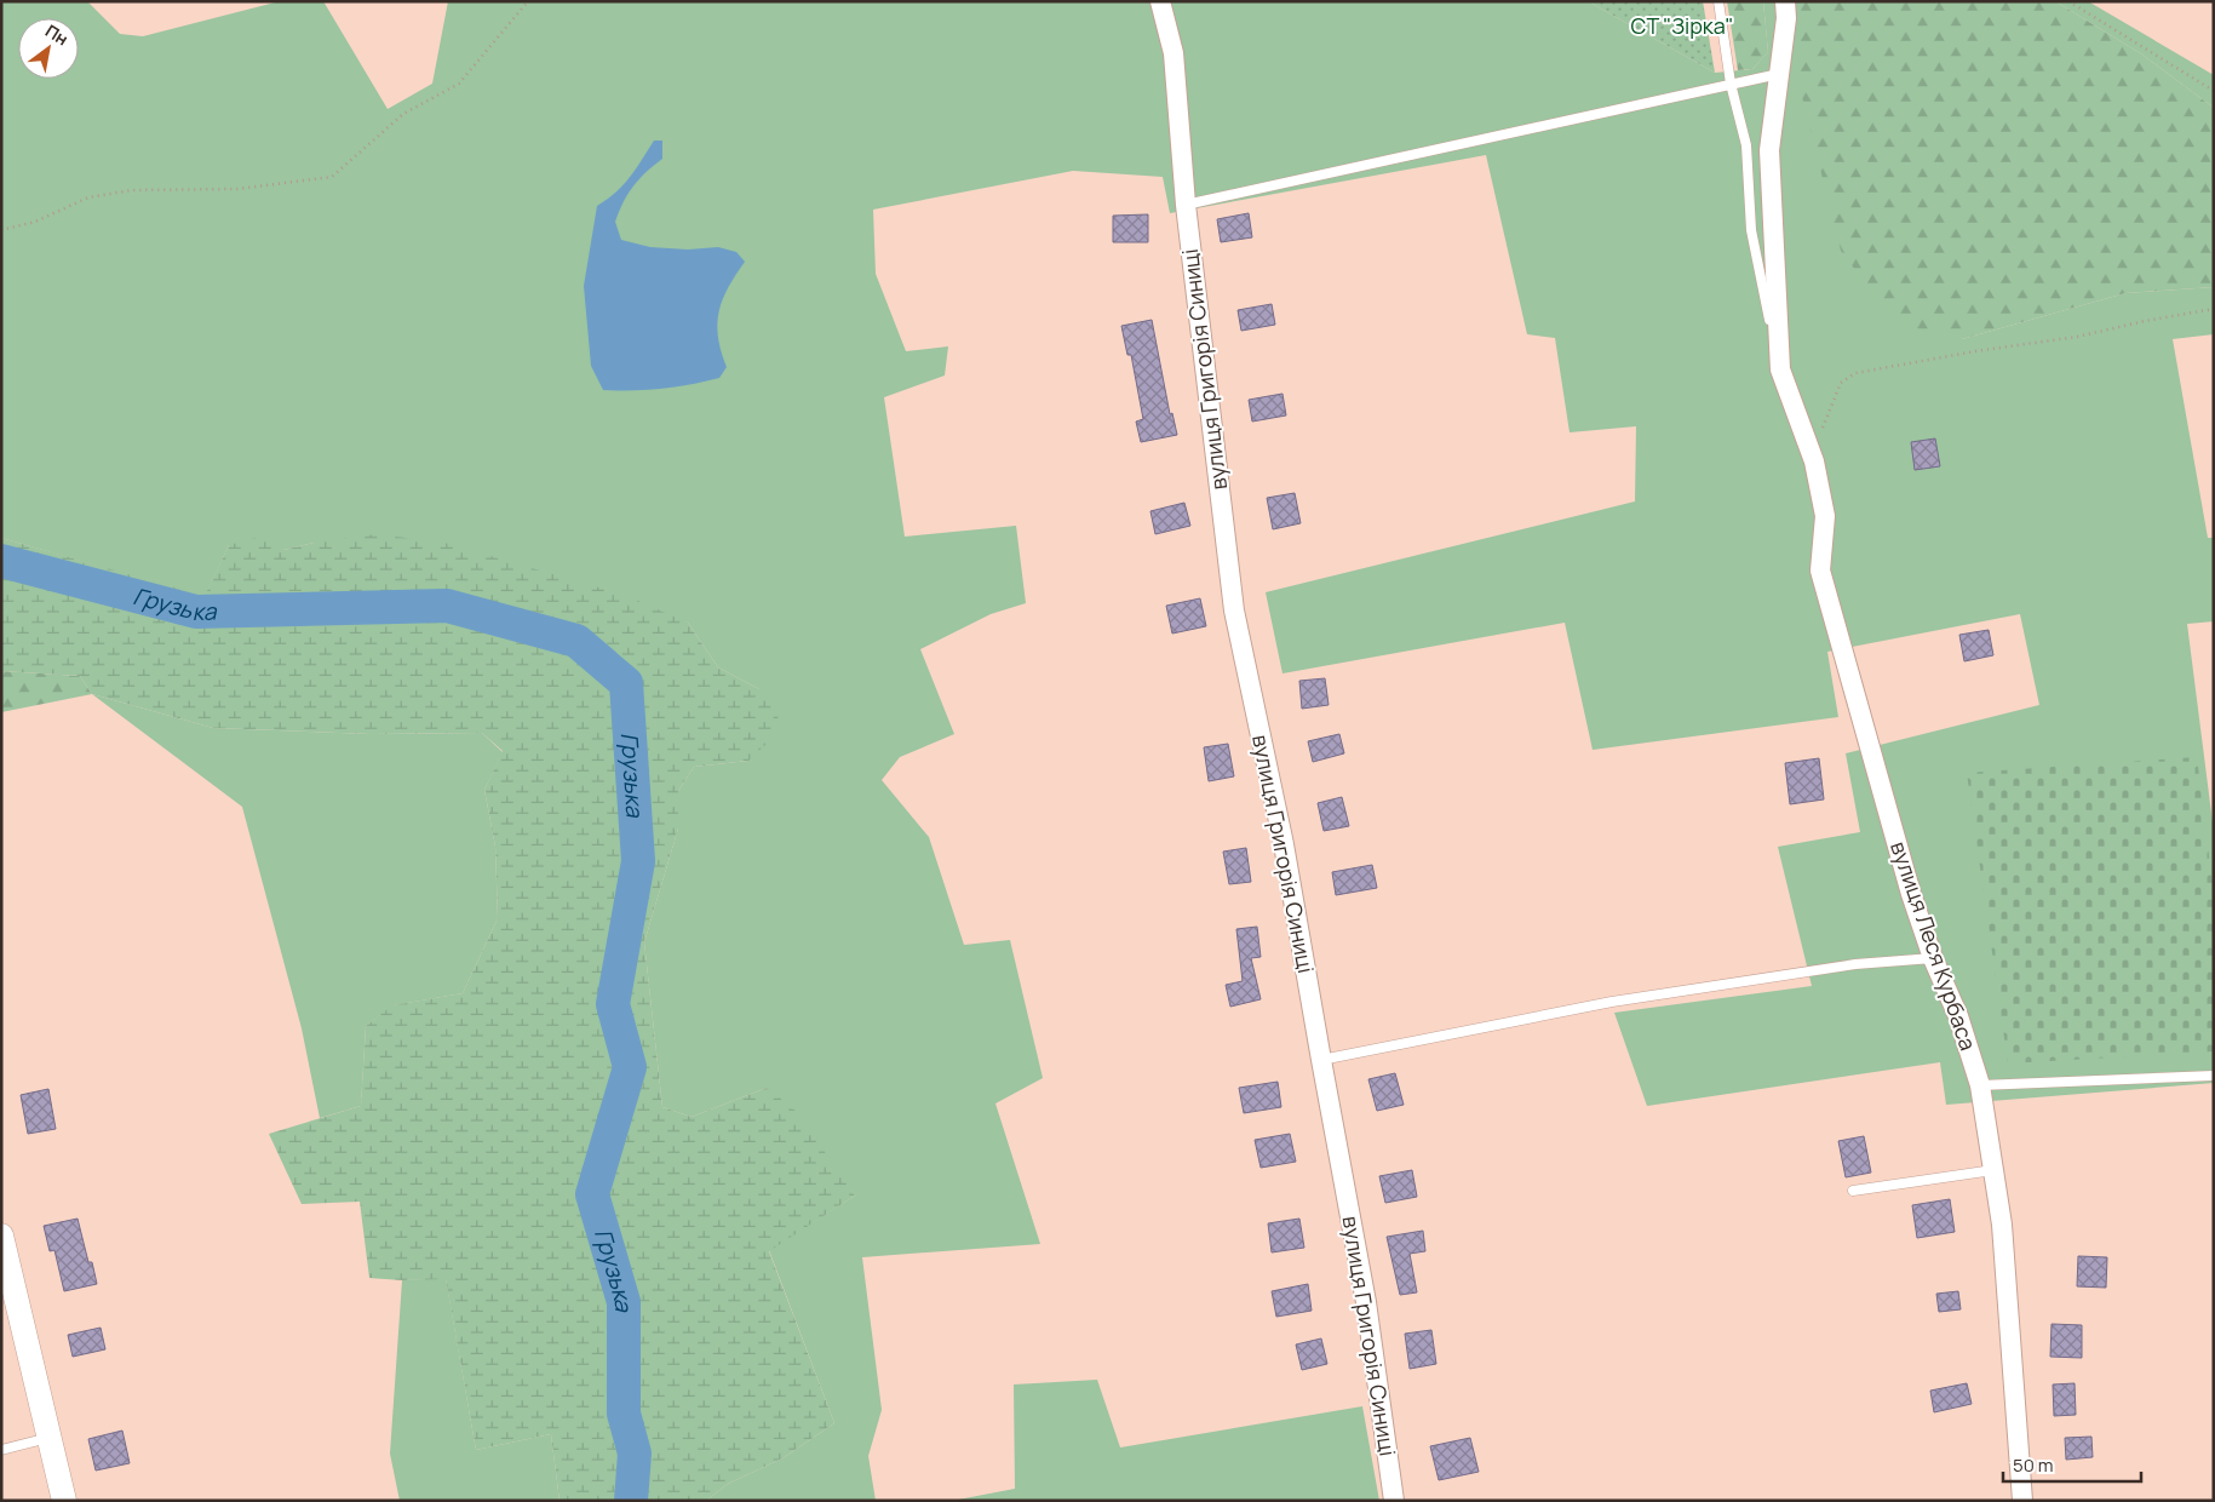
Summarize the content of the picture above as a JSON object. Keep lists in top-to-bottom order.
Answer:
{
  "streets": {
    "street": ["вулиця Григорія Синиці", "вулиця Леся Курбаса"]
  },
  "water": ["Грузька"],
  "parks": ["СТ \"Зірка\""],
  "scale_bar": "50 m",
  "north": "top right"
}
